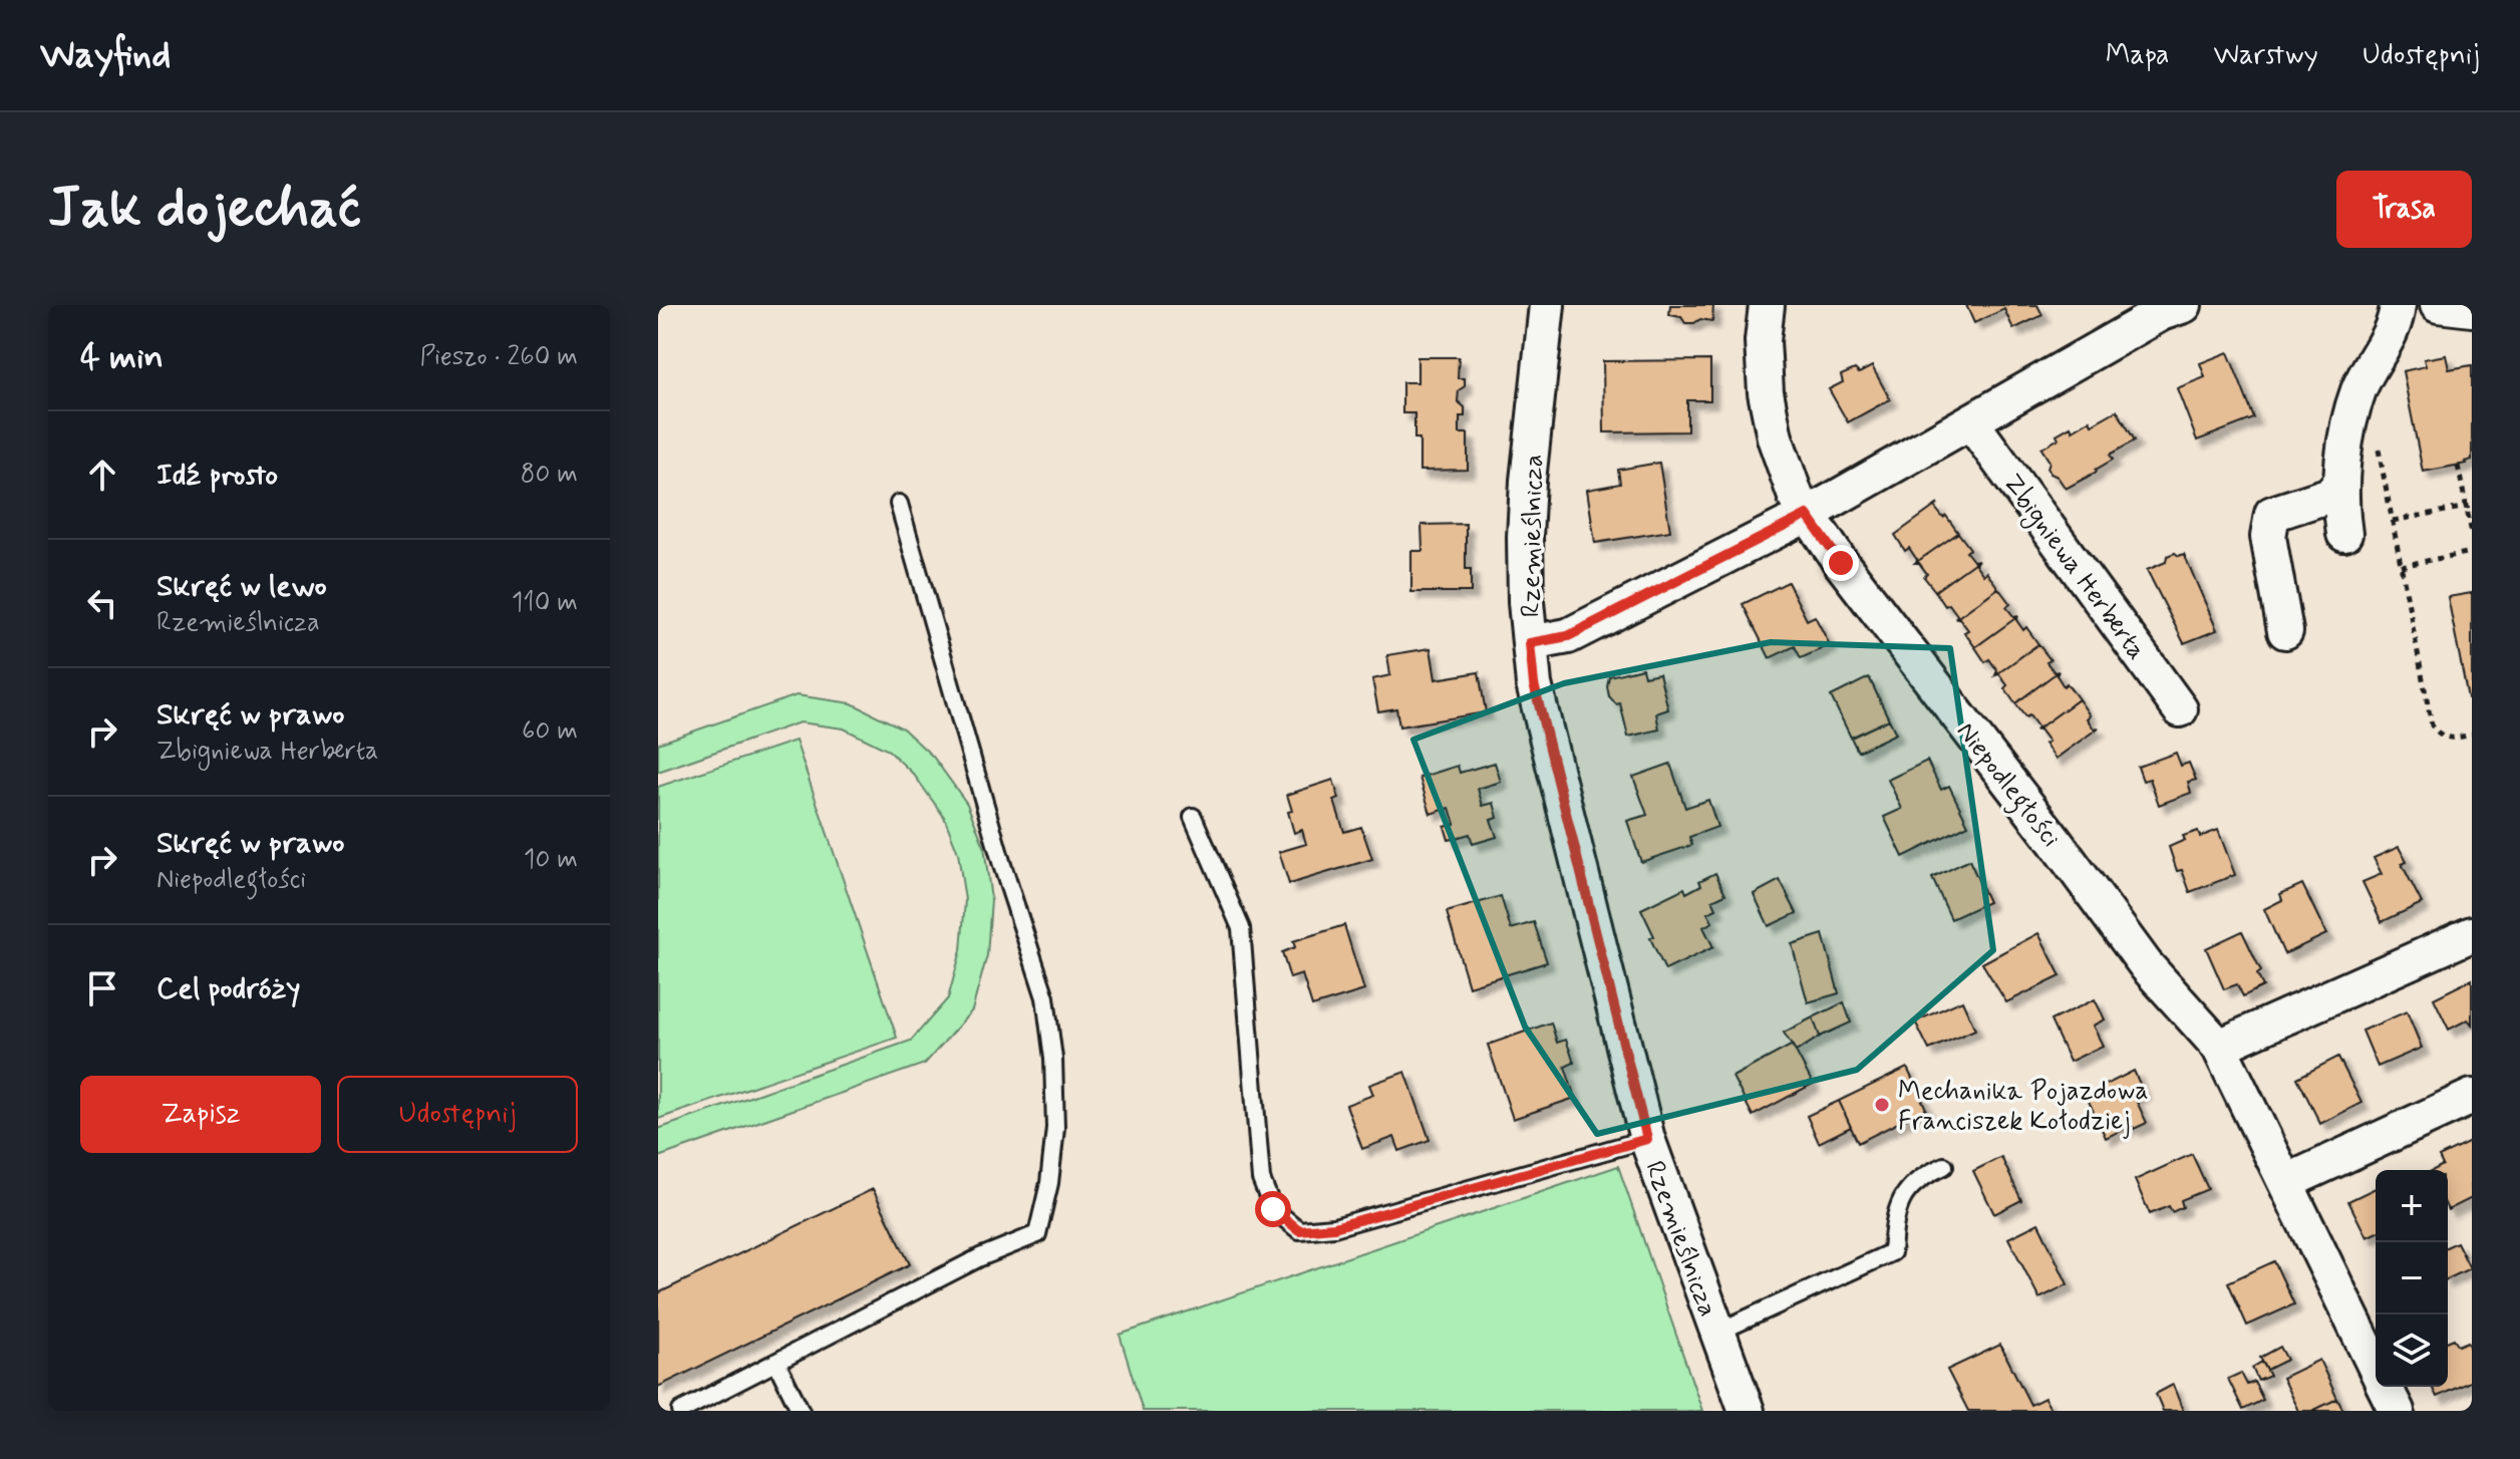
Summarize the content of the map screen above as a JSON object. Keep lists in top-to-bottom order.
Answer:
{
  "streets": {
    "street": ["Rzemieślnicza", "Zbigniewa Herberta", "Niepodległości"]
  },
  "places": ["Mechanika Pojazdowa Franciszek Kołodziej"],
  "page": {
    "header": "Wayfind",
    "nav": ["Mapa", "Warstwy", "Udostępnij"],
    "buttons": [
      "Trasa",
      ["Zapisz", "Udostępnij"]
    ],
    "title": "Jak dojechać",
    "heading": ["4 min", "Pieszo · 260 m"],
    "list": [
      ["Idź prosto", "80 m"],
      ["Skręć w lewo", "Rzemieślnicza", "110 m"],
      ["Skręć w prawo", "Zbigniewa Herberta", "60 m"],
      ["Skręć w prawo", "Niepodległości", "10 m"],
      "Cel podróży"
    ],
    "map_buttons": ["+", "−"]
  }
}
